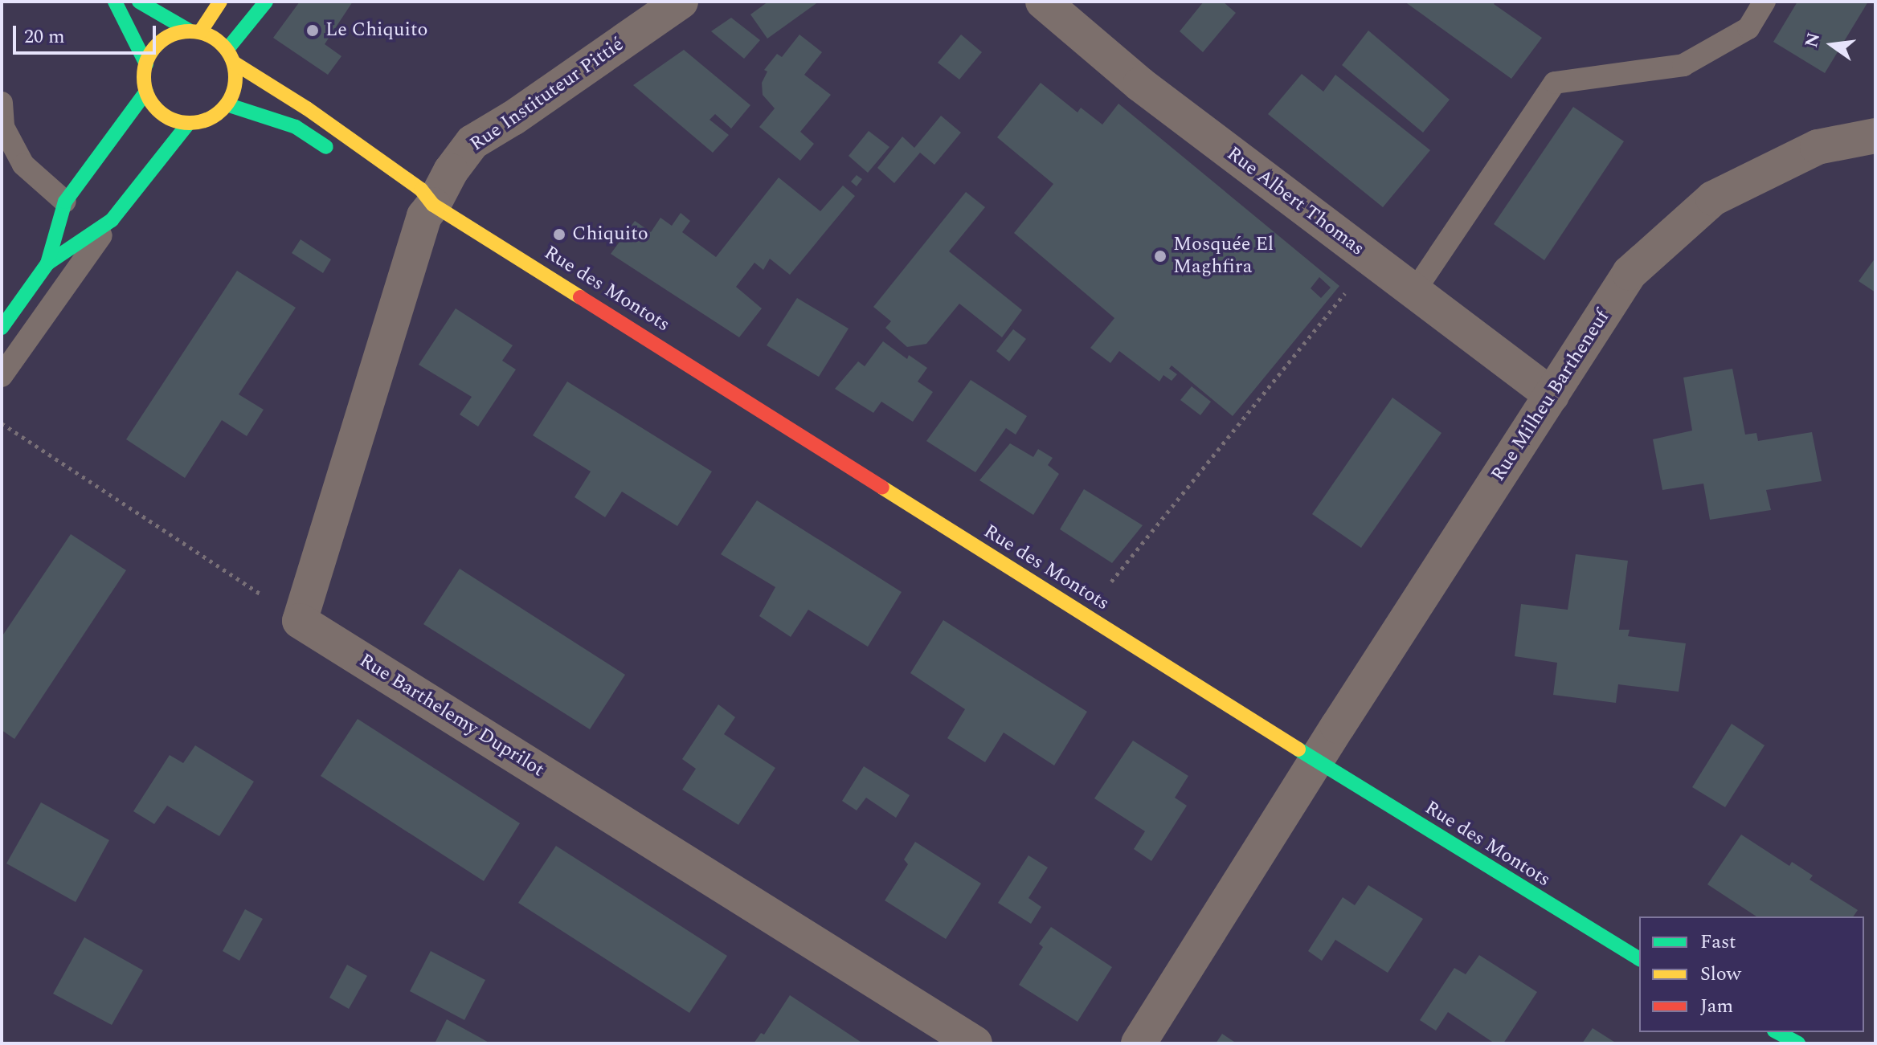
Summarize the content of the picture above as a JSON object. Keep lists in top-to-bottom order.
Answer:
{
  "streets": {
    "street": [
      "Rue Instituteur Pittié",
      "Rue Albert Thomas",
      "Rue des Montots",
      "Rue Milheu Bartheneuf",
      "Rue Barthelemy Duprilot"
    ]
  },
  "crossings": [
    ["Rue Instituteur Pittié", "Rue des Montots"],
    ["Rue Albert Thomas", "Rue Milheu Bartheneuf"],
    ["Rue des Montots", "Rue Milheu Bartheneuf"]
  ],
  "places": ["Le Chiquito", "Chiquito", "Mosquée El Maghfira"],
  "legend": ["Fast", "Slow", "Jam"],
  "scale_bar": "20 m",
  "north": "left"
}
